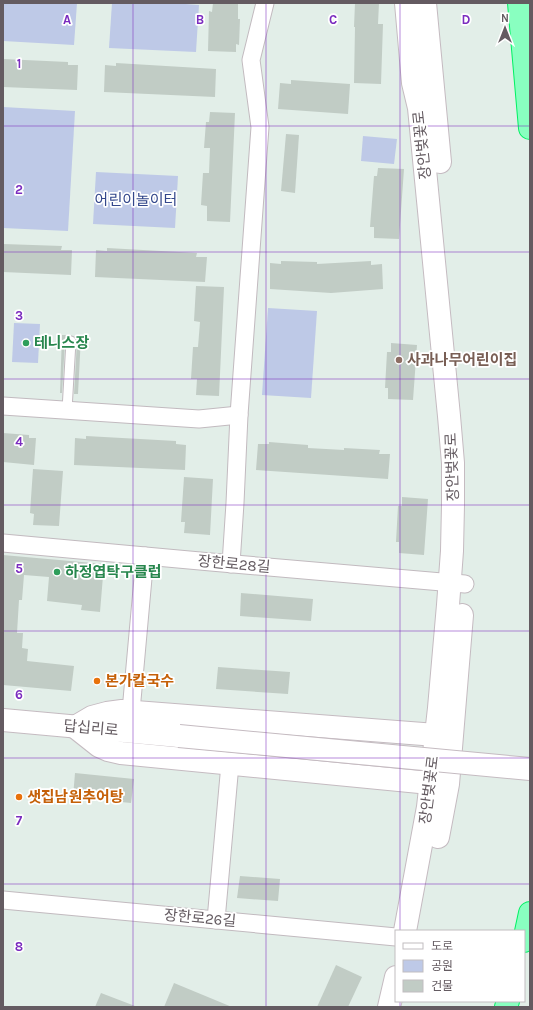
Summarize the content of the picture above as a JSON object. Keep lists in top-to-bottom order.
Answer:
{
  "streets": {
    "street": [
      "장안벚꽃로",
      "장한로28길",
      "답십리로",
      "장한로26길"
    ]
  },
  "crossings": [
    ["장안벚꽃로", "장한로28길"],
    ["장한로28길", "답십리로"]
  ],
  "parks": ["어린이놀이터"],
  "places": [
    "테니스장",
    "사과나무어린이집",
    "하정엽탁구클럽",
    "본가칼국수",
    "샛집남원추어탕"
  ],
  "legend": ["도로", "공원", "건물"],
  "north": "top",
  "grid": {
    "columns": [
      "A",
      "B",
      "C",
      "D"
    ],
    "rows": [
      "1",
      "2",
      "3",
      "4",
      "5",
      "6",
      "7",
      "8"
    ]
  }
}
